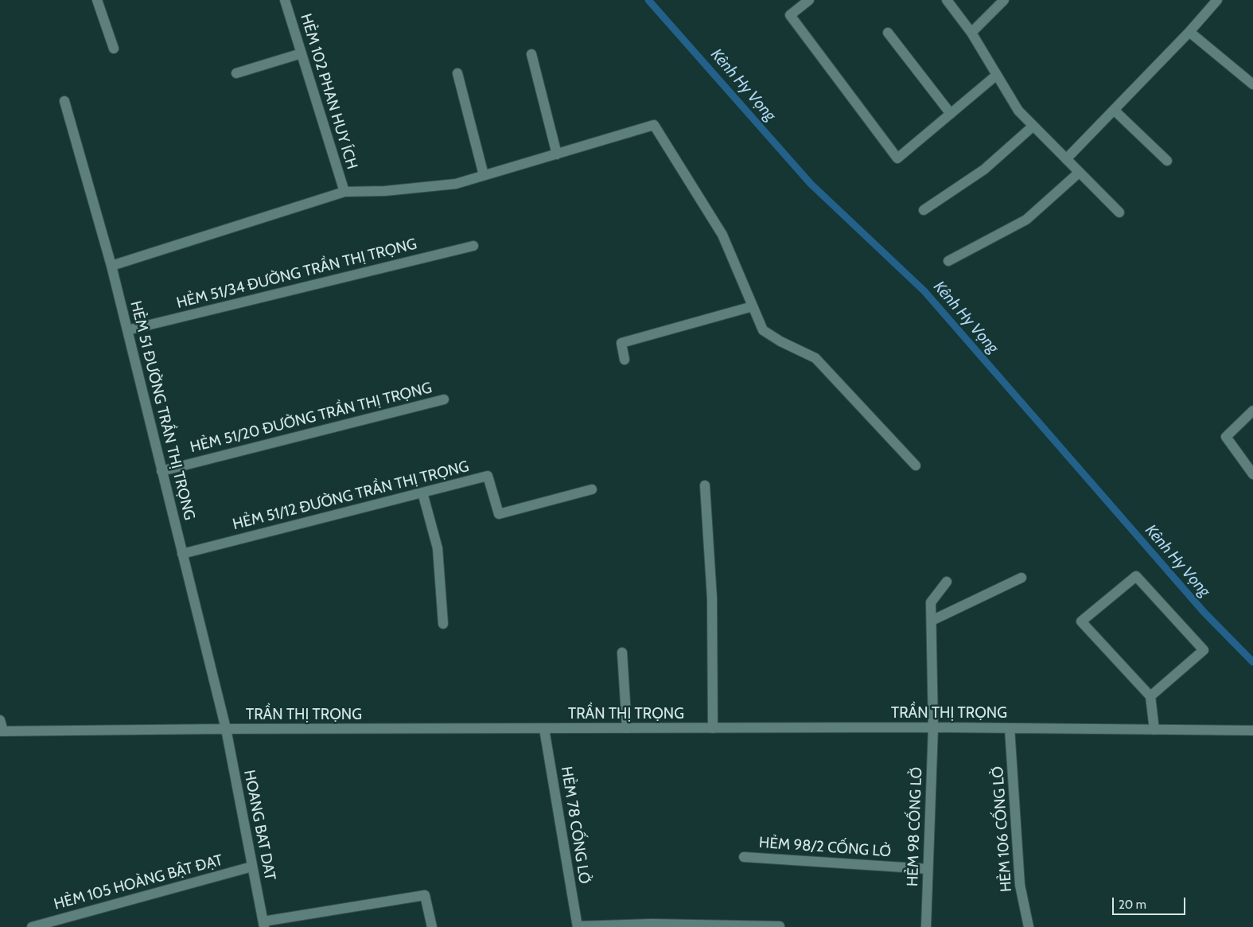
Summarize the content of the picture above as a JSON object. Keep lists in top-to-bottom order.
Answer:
{
  "streets": {
    "street": [
      "HẺM 102 PHAN HUY ÍCH",
      "HẺM 51/34 ĐƯỜNG TRẦN THỊ TRỌNG",
      "HẺM 51 ĐƯỜNG TRẦN THỊ TRỌNG",
      "HẺM 51/20 ĐƯỜNG TRẦN THỊ TRỌNG",
      "HẺM 51/12 ĐƯỜNG TRẦN THỊ TRỌNG",
      "TRẦN THỊ TRỌNG",
      "HOANG BAT DAT",
      "HẺM 78 CỐNG LỞ",
      "HẺM 98 CỐNG LỞ",
      "HẺM 106 CỐNG LỞ",
      "HẺM 98/2 CỐNG LỞ",
      "HẺM 105 HOÀNG BẬT ĐẠT"
    ]
  },
  "crossings": [
    ["HẺM 51/34 ĐƯỜNG TRẦN THỊ TRỌNG", "HẺM 51 ĐƯỜNG TRẦN THỊ TRỌNG"],
    ["HẺM 51 ĐƯỜNG TRẦN THỊ TRỌNG", "HẺM 51/20 ĐƯỜNG TRẦN THỊ TRỌNG"],
    ["HẺM 51 ĐƯỜNG TRẦN THỊ TRỌNG", "HẺM 51/12 ĐƯỜNG TRẦN THỊ TRỌNG"],
    ["HẺM 51 ĐƯỜNG TRẦN THỊ TRỌNG", "TRẦN THỊ TRỌNG"],
    ["HẺM 51 ĐƯỜNG TRẦN THỊ TRỌNG", "HOANG BAT DAT"],
    ["TRẦN THỊ TRỌNG", "HOANG BAT DAT"],
    ["TRẦN THỊ TRỌNG", "HẺM 78 CỐNG LỞ"],
    ["TRẦN THỊ TRỌNG", "HẺM 98 CỐNG LỞ"],
    ["TRẦN THỊ TRỌNG", "HẺM 106 CỐNG LỞ"],
    ["HOANG BAT DAT", "HẺM 105 HOÀNG BẬT ĐẠT"],
    ["HẺM 98 CỐNG LỞ", "HẺM 98/2 CỐNG LỞ"]
  ],
  "water": ["Kênh Hy Vọng"],
  "scale_bar": "20 m"
}
